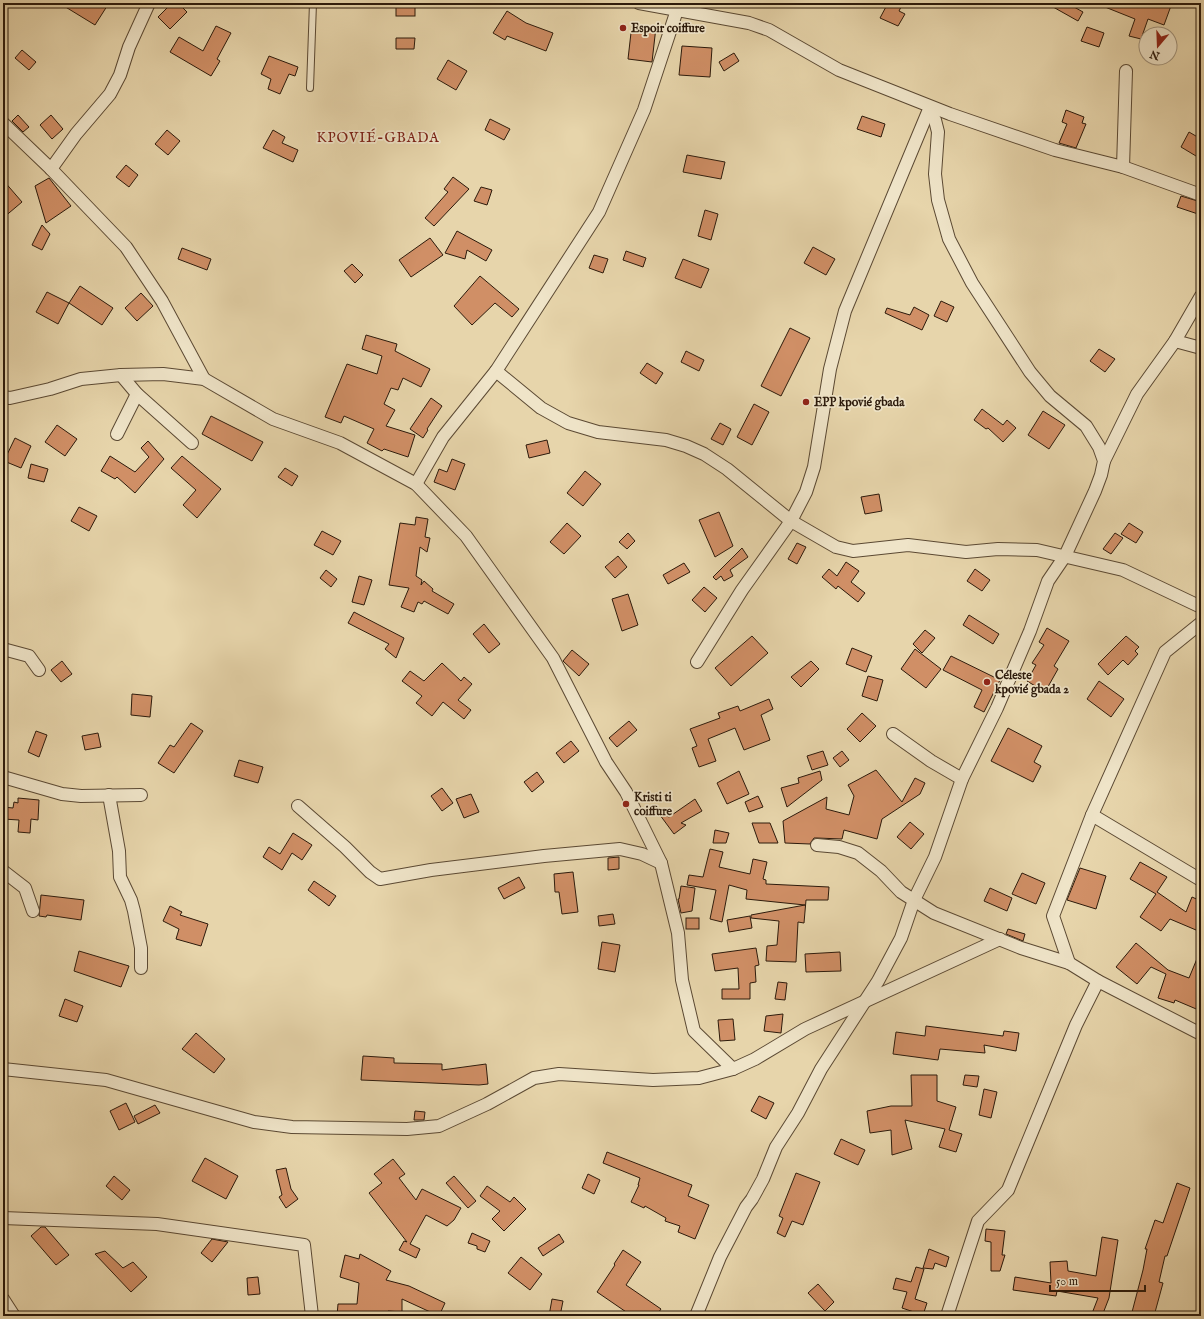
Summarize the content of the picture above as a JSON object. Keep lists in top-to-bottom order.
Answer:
{
  "districts": ["KPOVIÉ-GBADA"],
  "places": [
    "Espoir coiffure",
    "EPP kpovié gbada",
    "Céleste kpovié gbada 2",
    "Kristi ti coiffure"
  ],
  "scale_bar": "50 m",
  "north": "bottom"
}
